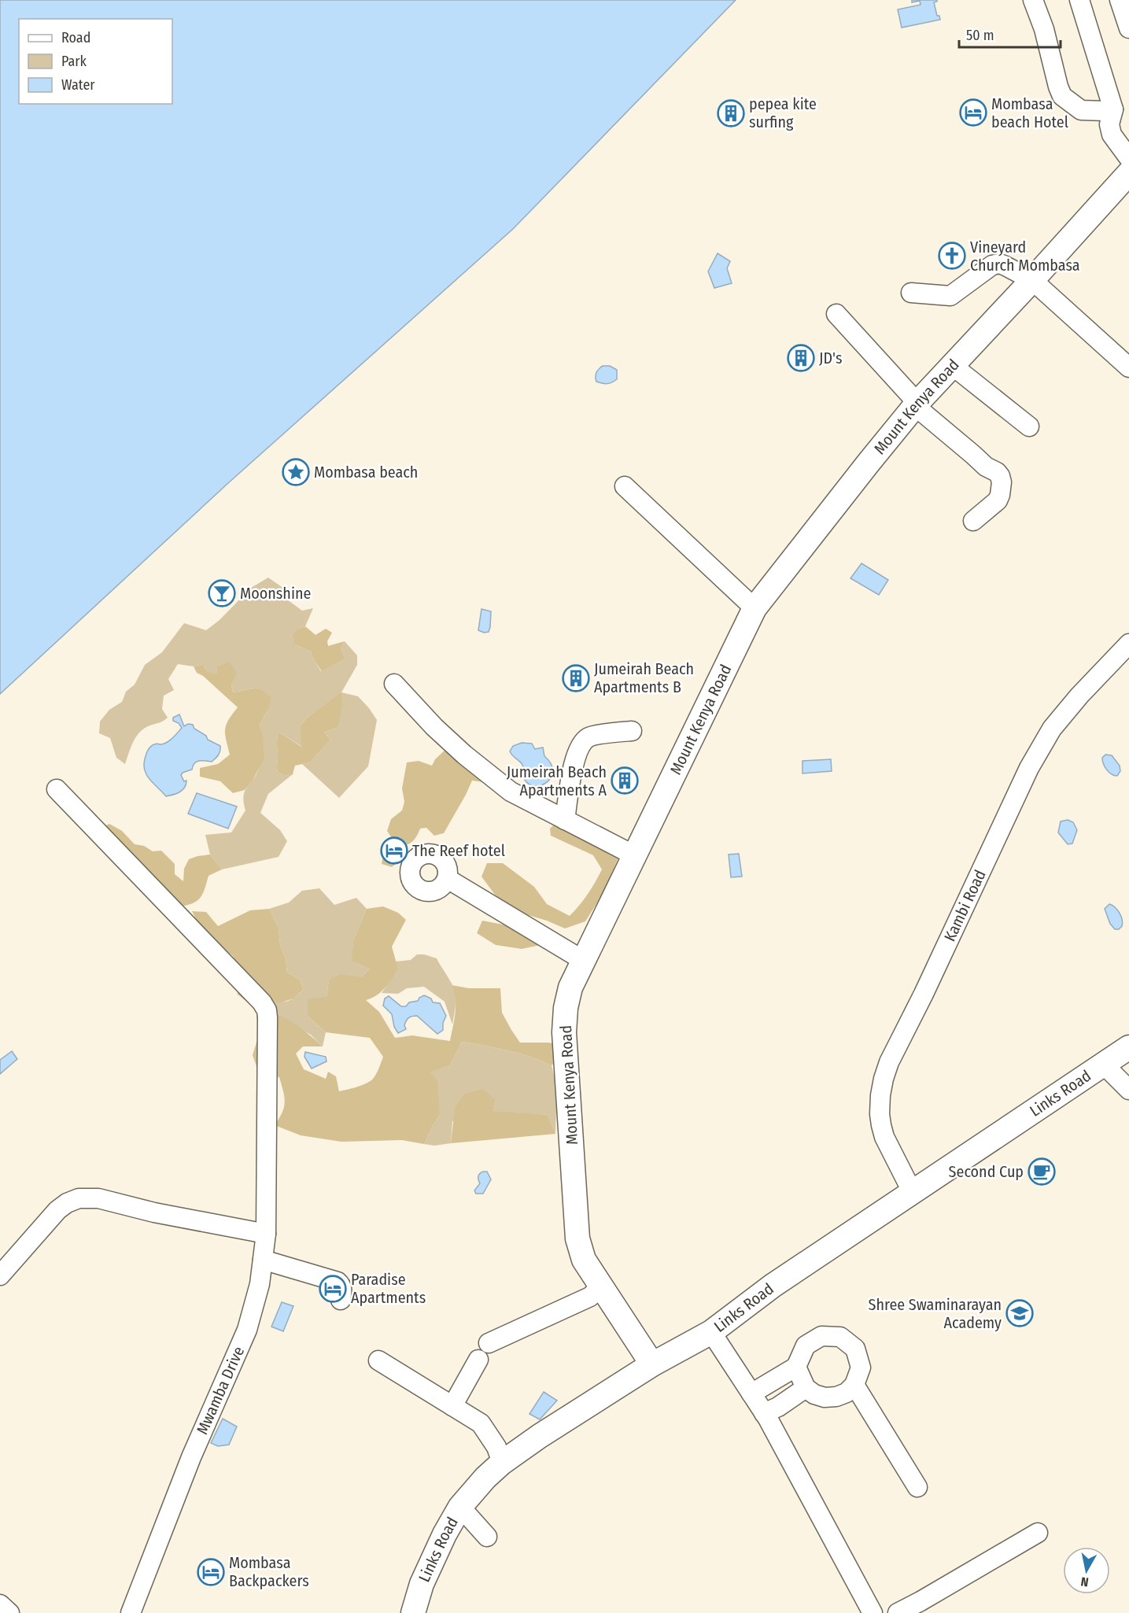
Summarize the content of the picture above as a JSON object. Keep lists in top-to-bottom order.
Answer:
{
  "streets": {
    "main road": ["Mount Kenya Road", "Links Road"],
    "street": ["Kambi Road", "Mwamba Drive"]
  },
  "crossings": [
    ["Mount Kenya Road", "Links Road"],
    ["Kambi Road", "Links Road"]
  ],
  "places": {
    "hotel": [
      "Mombasa beach Hotel",
      "The Reef hotel",
      "Paradise Apartments",
      "Mombasa Backpackers"
    ],
    "building": [
      "pepea kite surfing",
      "JD's",
      "Jumeirah Beach Apartments B",
      "Jumeirah Beach Apartments A"
    ],
    "church": ["Vineyard Church Mombasa"],
    "place": ["Mombasa beach"],
    "bar": ["Moonshine"],
    "cafe": ["Second Cup"],
    "school or university": ["Shree Swaminarayan Academy"]
  },
  "legend": ["Road", "Park", "Water"],
  "scale_bar": "50 m",
  "north": "bottom"
}
